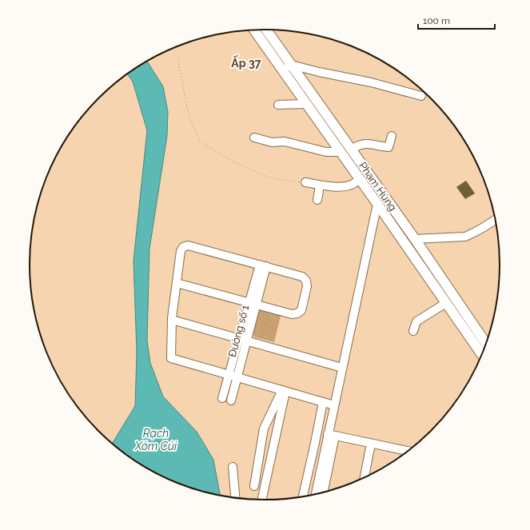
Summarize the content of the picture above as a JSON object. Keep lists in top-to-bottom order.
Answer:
{
  "streets": {
    "main road": ["Phạm Hùng"],
    "street": ["Đường số 1"]
  },
  "districts": ["Ấp 37"],
  "water": ["Rạch Xóm Củi"],
  "scale_bar": "100 m"
}
